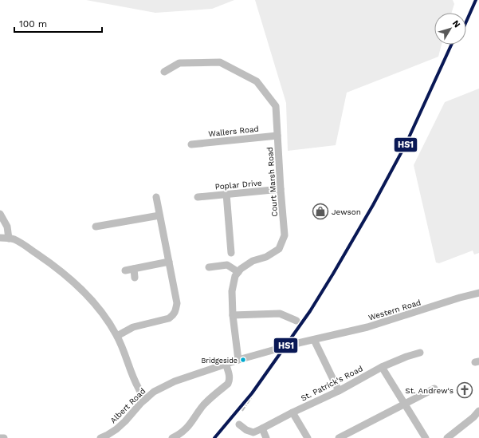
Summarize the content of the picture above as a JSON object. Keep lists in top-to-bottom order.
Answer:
{
  "streets": {
    "street": [
      "Wallers Road",
      "Court Marsh Road",
      "Poplar Drive",
      "Western Road",
      "St. Patrick's Road",
      "Albert Road"
    ]
  },
  "crossings": [
    ["Wallers Road", "Court Marsh Road"],
    ["Court Marsh Road", "Poplar Drive"],
    ["Western Road", "Albert Road"]
  ],
  "places": {
    "shop": ["Jewson"],
    "other": ["Bridgeside"],
    "church": ["St. Andrew's"]
  },
  "lines": ["transit line HS1"],
  "scale_bar": "100 m",
  "north": "top right"
}
